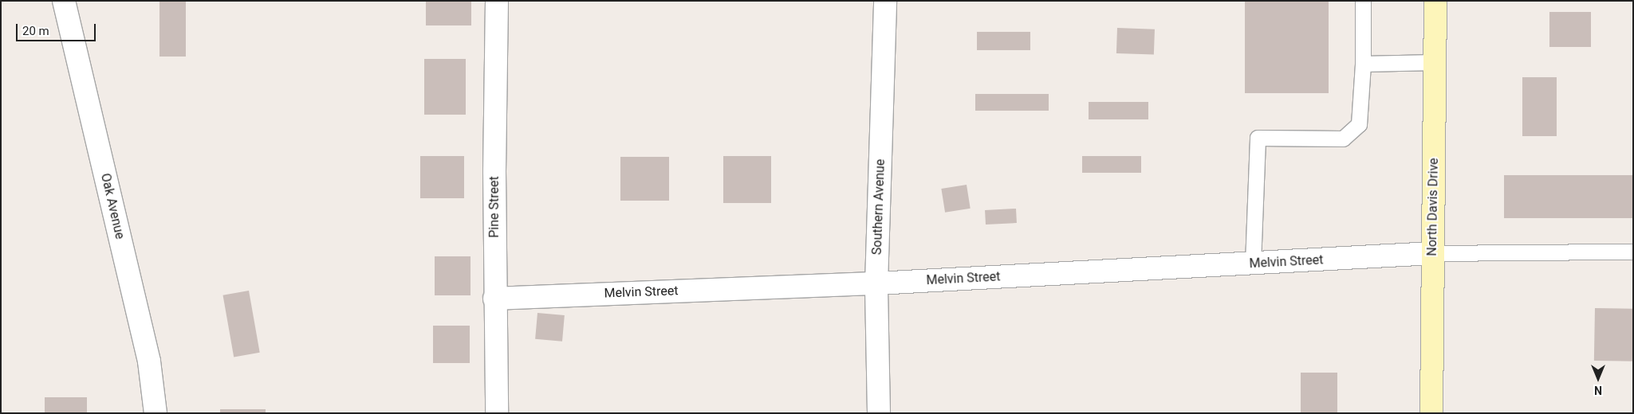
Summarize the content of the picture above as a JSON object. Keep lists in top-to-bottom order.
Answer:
{
  "streets": {
    "main road": ["North Davis Drive"],
    "street": [
      "Oak Avenue",
      "Pine Street",
      "Southern Avenue",
      "Melvin Street"
    ]
  },
  "crossings": [
    ["Pine Street", "Melvin Street"],
    ["Southern Avenue", "Melvin Street"],
    ["North Davis Drive", "Melvin Street"]
  ],
  "scale_bar": "20 m",
  "north": "bottom"
}
